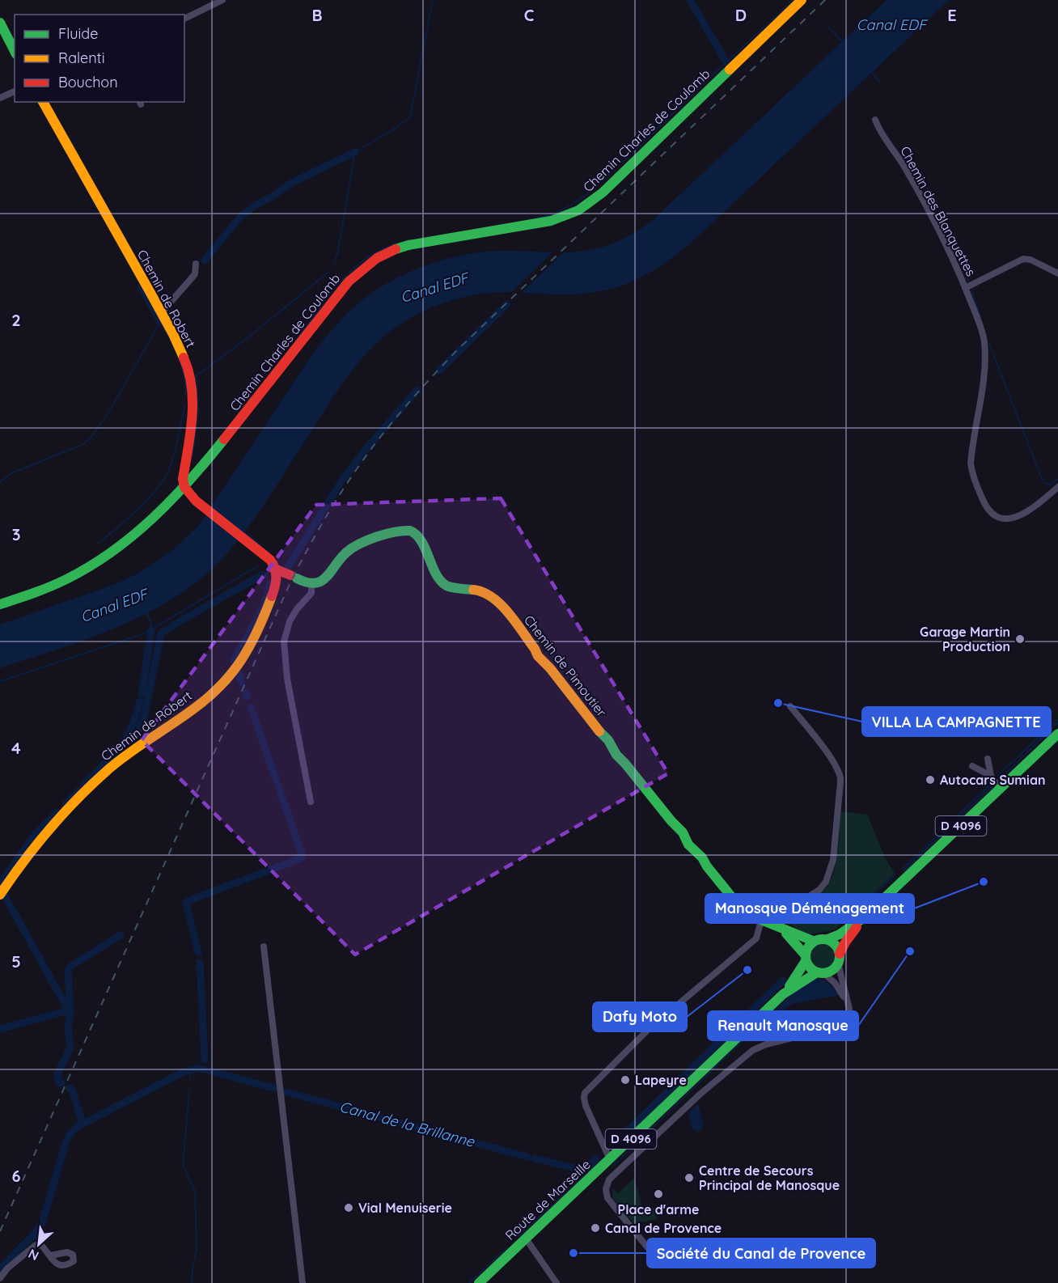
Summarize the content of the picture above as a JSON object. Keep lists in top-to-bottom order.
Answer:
{
  "streets": {
    "main road": [
      "Chemin Charles de Coulomb",
      "Chemin de Robert",
      "Chemin de Pimoutier",
      "D 4096",
      "Route de Marseille"
    ],
    "street": ["Chemin des Blanquettes"]
  },
  "crossings": [
    ["Chemin Charles de Coulomb", "Chemin de Robert"],
    ["Chemin de Pimoutier", "D 4096"],
    ["Chemin de Pimoutier", "Route de Marseille"],
    ["D 4096", "Route de Marseille"]
  ],
  "water": ["Canal EDF", "Canal de la Brillanne"],
  "places": [
    "Garage Martin Production",
    "VILLA LA CAMPAGNETTE",
    "Autocars Sumian",
    "Manosque Déménagement",
    "Renault Manosque",
    "Dafy Moto",
    "Lapeyre",
    "Centre de Secours Principal de Manosque",
    "Place d'arme",
    "Vial Menuiserie",
    "Canal de Provence",
    "Société du Canal de Provence"
  ],
  "legend": ["Fluide", "Ralenti", "Bouchon"],
  "north": "bottom left",
  "grid": {
    "columns": [
      "B",
      "C",
      "D",
      "E"
    ],
    "rows": [
      "2",
      "3",
      "4",
      "5",
      "6"
    ]
  }
}
